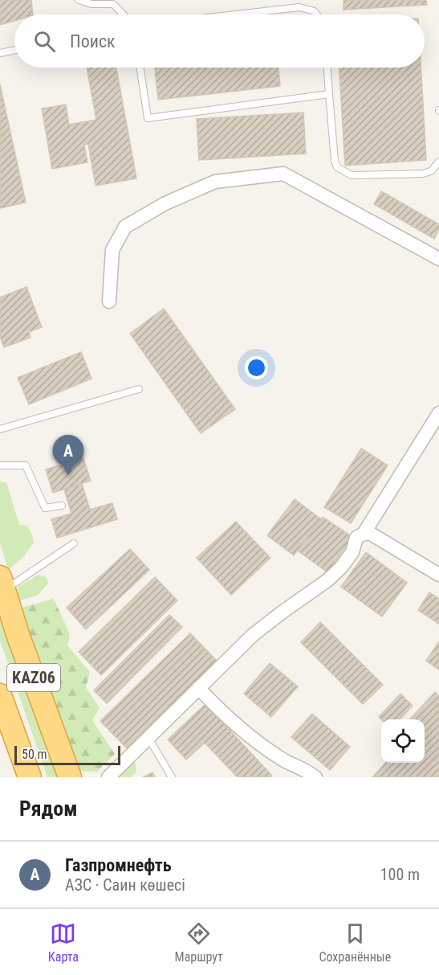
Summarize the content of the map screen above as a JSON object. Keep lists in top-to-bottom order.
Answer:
{
  "streets": {
    "highway": ["KАZ06"]
  },
  "scale_bar": "50 m",
  "page": {
    "search": "Поиск",
    "pins": "A",
    "scale": "50 m",
    "heading": "Рядом",
    "list": [
      {
        "mark": "A",
        "name": "Газпромнефть",
        "note": "АЗС · Саин көшесі",
        "value": "100 m"
      }
    ],
    "nav": ["Карта", "Маршрут", "Сохранённые"]
  }
}
